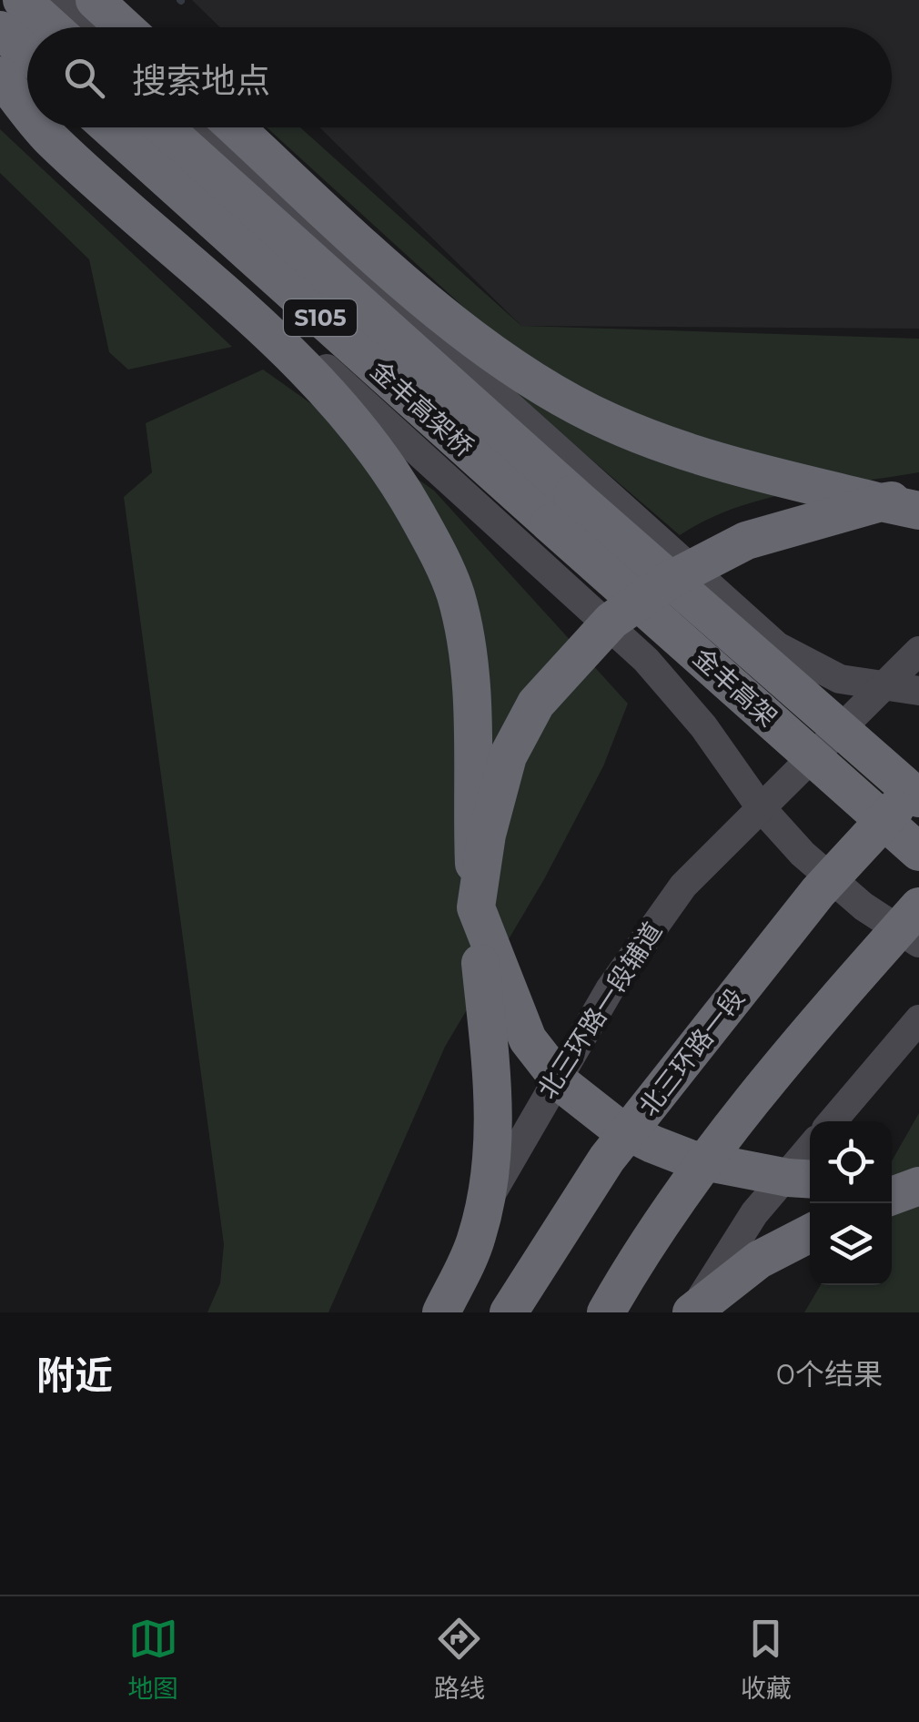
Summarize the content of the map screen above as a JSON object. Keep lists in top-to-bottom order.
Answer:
{
  "streets": {
    "highway": [
      "S105",
      "金丰高架桥",
      "金丰高架",
      "北三环路一段"
    ],
    "main road": ["北三环路一段辅道"]
  },
  "crossings": [
    ["金丰高架桥", "金丰高架"],
    ["金丰高架", "北三环路一段"]
  ],
  "page": {
    "search": "搜索地点",
    "heading": ["附近", "0个结果"],
    "nav": ["地图", "路线", "收藏"]
  }
}
